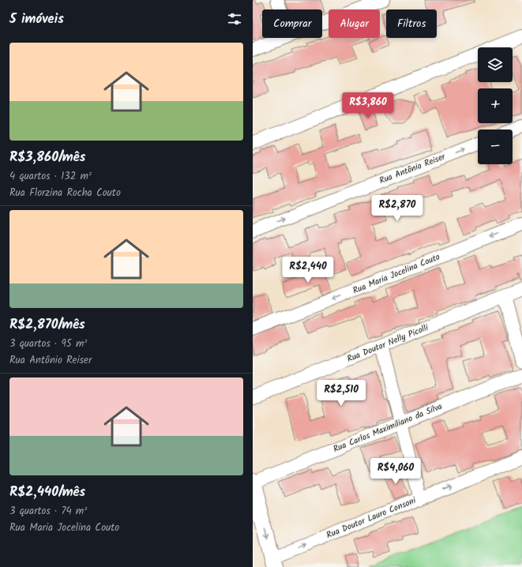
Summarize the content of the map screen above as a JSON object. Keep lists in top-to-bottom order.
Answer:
{
  "streets": {
    "street": [
      "Rua Antônio Reiser",
      "Rua Maria Jocelina Couto",
      "Rua Doutor Nelly Picolli",
      "Rua Carlos Maximiliano da Silva",
      "Rua Doutor Lauro Consoni"
    ]
  },
  "one_way": ["Rua Maria Jocelina Couto", "Rua Doutor Lauro Consoni"],
  "page": {
    "heading": "5 imóveis",
    "chip": ["Comprar", "Alugar", "Filtros"],
    "list": [
      {
        "name": "R$3,860/mês",
        "note": "4 quartos · 132 m² · Rua Florzina Rocha Couto"
      },
      {
        "name": "R$2,870/mês",
        "note": "3 quartos · 95 m² · Rua Antônio Reiser"
      },
      {
        "name": "R$2,440/mês",
        "note": "3 quartos · 74 m² · Rua Maria Jocelina Couto"
      }
    ],
    "map_buttons": ["+", "−"],
    "price": [
      "R$3,860",
      "R$2,870",
      "R$2,440",
      "R$2,510",
      "R$4,060"
    ]
  }
}
